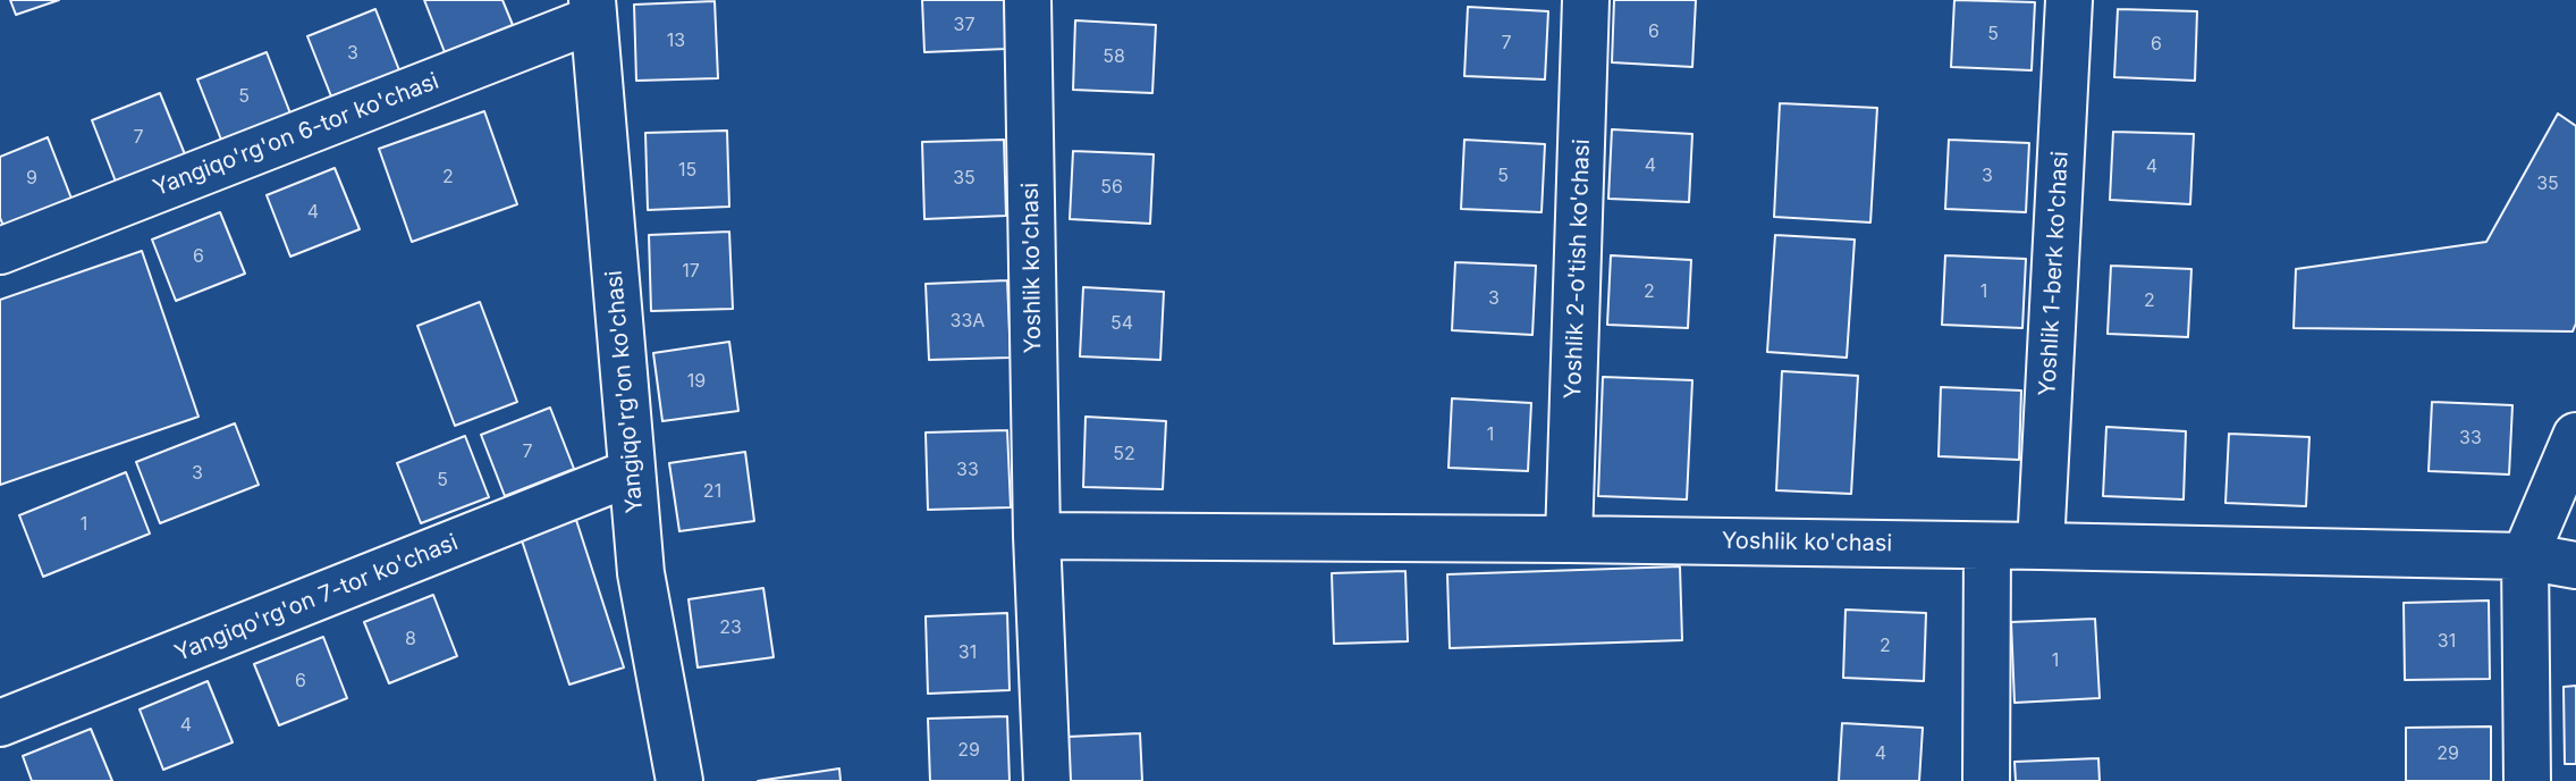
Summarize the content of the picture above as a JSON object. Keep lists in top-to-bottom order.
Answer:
{
  "streets": {
    "street": [
      "Yangiqo'rg'on 6-tor ko'chasi",
      "Yoshlik ko'chasi",
      "Yoshlik 2-o'tish ko'chasi",
      "Yoshlik 1-berk ko'chasi",
      "Yangiqo'rg'on ko'chasi",
      "Yangiqo'rg'on 7-tor ko'chasi"
    ]
  },
  "crossings": [
    ["Yangiqo'rg'on 6-tor ko'chasi", "Yangiqo'rg'on ko'chasi"],
    ["Yoshlik ko'chasi", "Yoshlik 2-o'tish ko'chasi"],
    ["Yoshlik ko'chasi", "Yoshlik 1-berk ko'chasi"],
    ["Yangiqo'rg'on ko'chasi", "Yangiqo'rg'on 7-tor ko'chasi"]
  ],
  "house_numbers": [
    "37",
    "6",
    "5",
    "13",
    "7",
    "6",
    "3",
    "58",
    "5",
    "7",
    "4",
    "4",
    "15",
    "5",
    "3",
    "2",
    "9",
    "35",
    "35",
    "56",
    "4",
    "6",
    "17",
    "2",
    "1",
    "3",
    "2",
    "33A",
    "54",
    "19",
    "1",
    "33",
    "7",
    "52",
    "33",
    "3",
    "5",
    "21",
    "1",
    "23",
    "8",
    "31",
    "2",
    "31",
    "1",
    "6",
    "4",
    "29",
    "4",
    "29"
  ]
}
